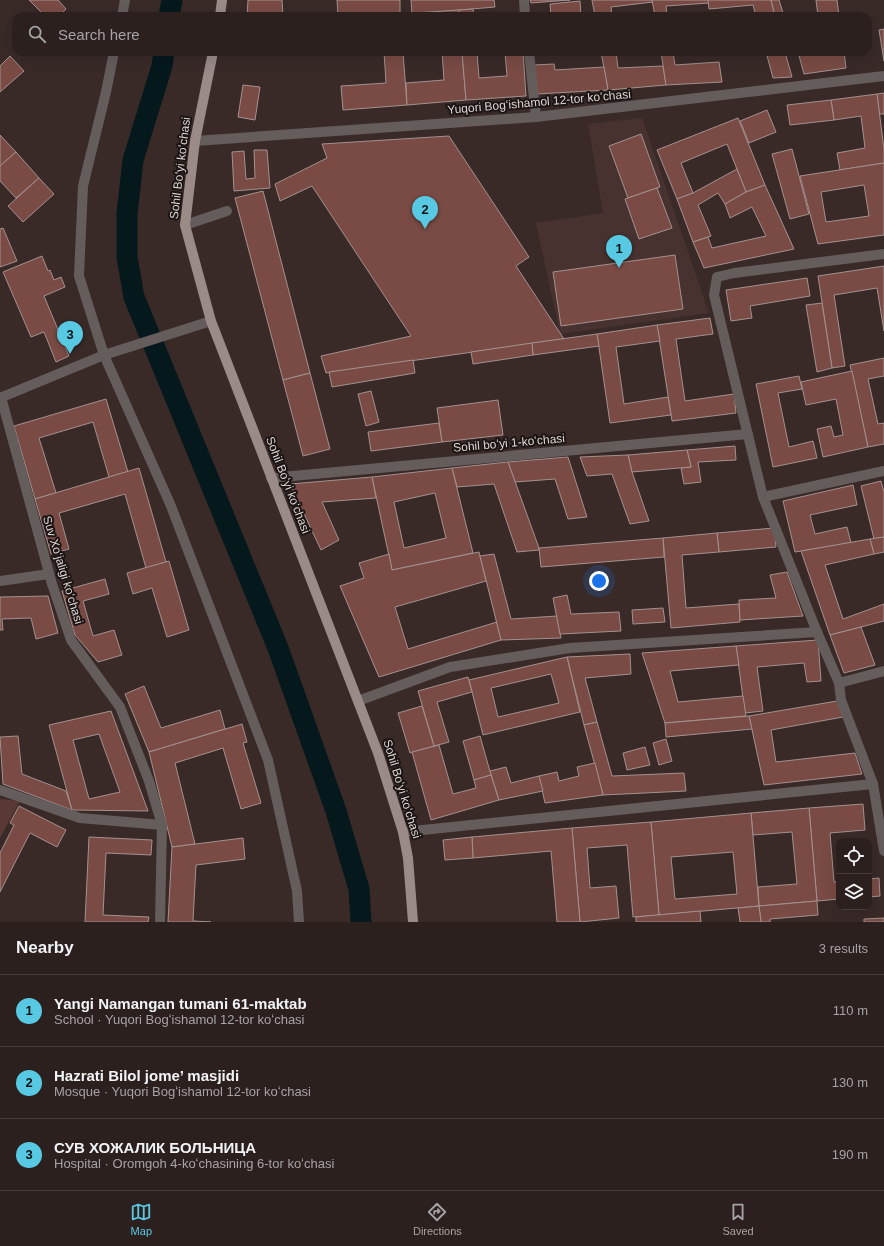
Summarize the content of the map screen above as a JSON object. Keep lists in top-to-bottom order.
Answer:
{
  "streets": {
    "main road": ["Sohil Boʻyi koʻchasi"],
    "street": ["Yuqori Bogʻishamol 12-tor koʻchasi", "Sohil boʻyi 1-koʻchasi", "Suv Xoʻjaligi koʻchasi"]
  },
  "crossings": [
    ["Yuqori Bogʻishamol 12-tor koʻchasi", "Sohil Boʻyi koʻchasi"],
    ["Sohil Boʻyi koʻchasi", "Sohil boʻyi 1-koʻchasi"]
  ],
  "page": {
    "search": "Search here",
    "pins": ["2", "1", "3"],
    "heading": ["Nearby", "3 results"],
    "list": [
      {
        "mark": "1",
        "name": "Yangi Namangan tumani 61-maktab",
        "note": "School · Yuqori Bogʻishamol 12-tor koʻchasi",
        "value": "110 m"
      },
      {
        "mark": "2",
        "name": "Hazrati Bilol jome’ masjidi",
        "note": "Mosque · Yuqori Bogʻishamol 12-tor koʻchasi",
        "value": "130 m"
      },
      {
        "mark": "3",
        "name": "СУВ ХОЖАЛИК БОЛЬНИЦА",
        "note": "Hospital · Oromgoh 4-koʻchasining 6-tor koʻchasi",
        "value": "190 m"
      }
    ],
    "nav": ["Map", "Directions", "Saved"]
  }
}
